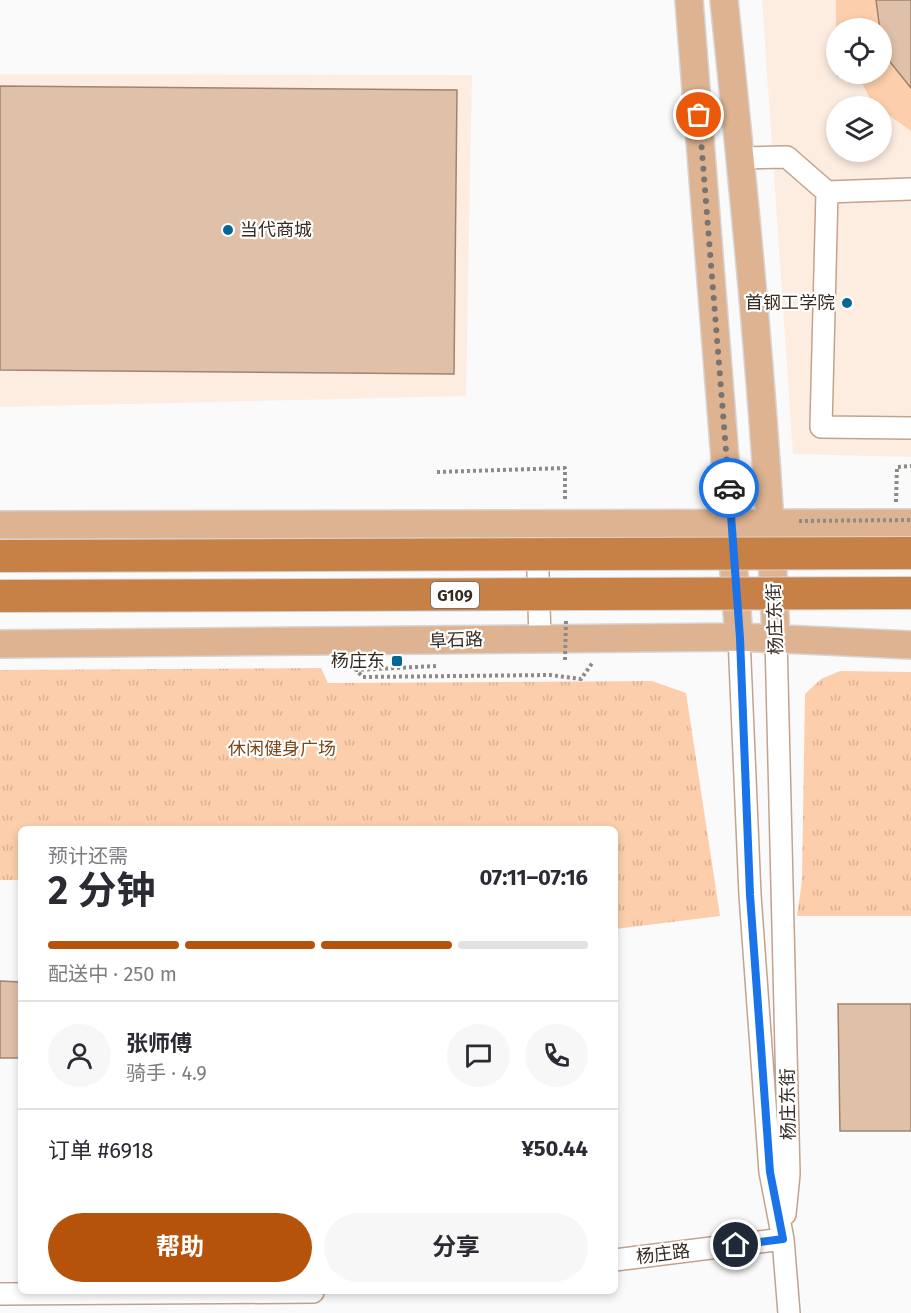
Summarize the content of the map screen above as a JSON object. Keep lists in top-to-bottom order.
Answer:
{
  "streets": {
    "highway": ["G109"],
    "main road": ["杨庄东街", "阜石路"],
    "street": ["杨庄路"]
  },
  "crossings": [
    ["杨庄东街", "阜石路"],
    ["杨庄东街", "杨庄路"]
  ],
  "parks": ["休闲健身广场"],
  "places": {
    "other": ["当代商城", "首钢工学院"],
    "transit": ["杨庄东"]
  },
  "page": {
    "heading": ["2 分钟", "预计还需", "07:11–07:16"],
    "panel": [
      "张师傅",
      "骑手 · 4.9",
      "订单 #6918",
      "¥50.44"
    ],
    "bar": "配送中 · 250 m",
    "buttons": ["帮助", "分享"]
  }
}
